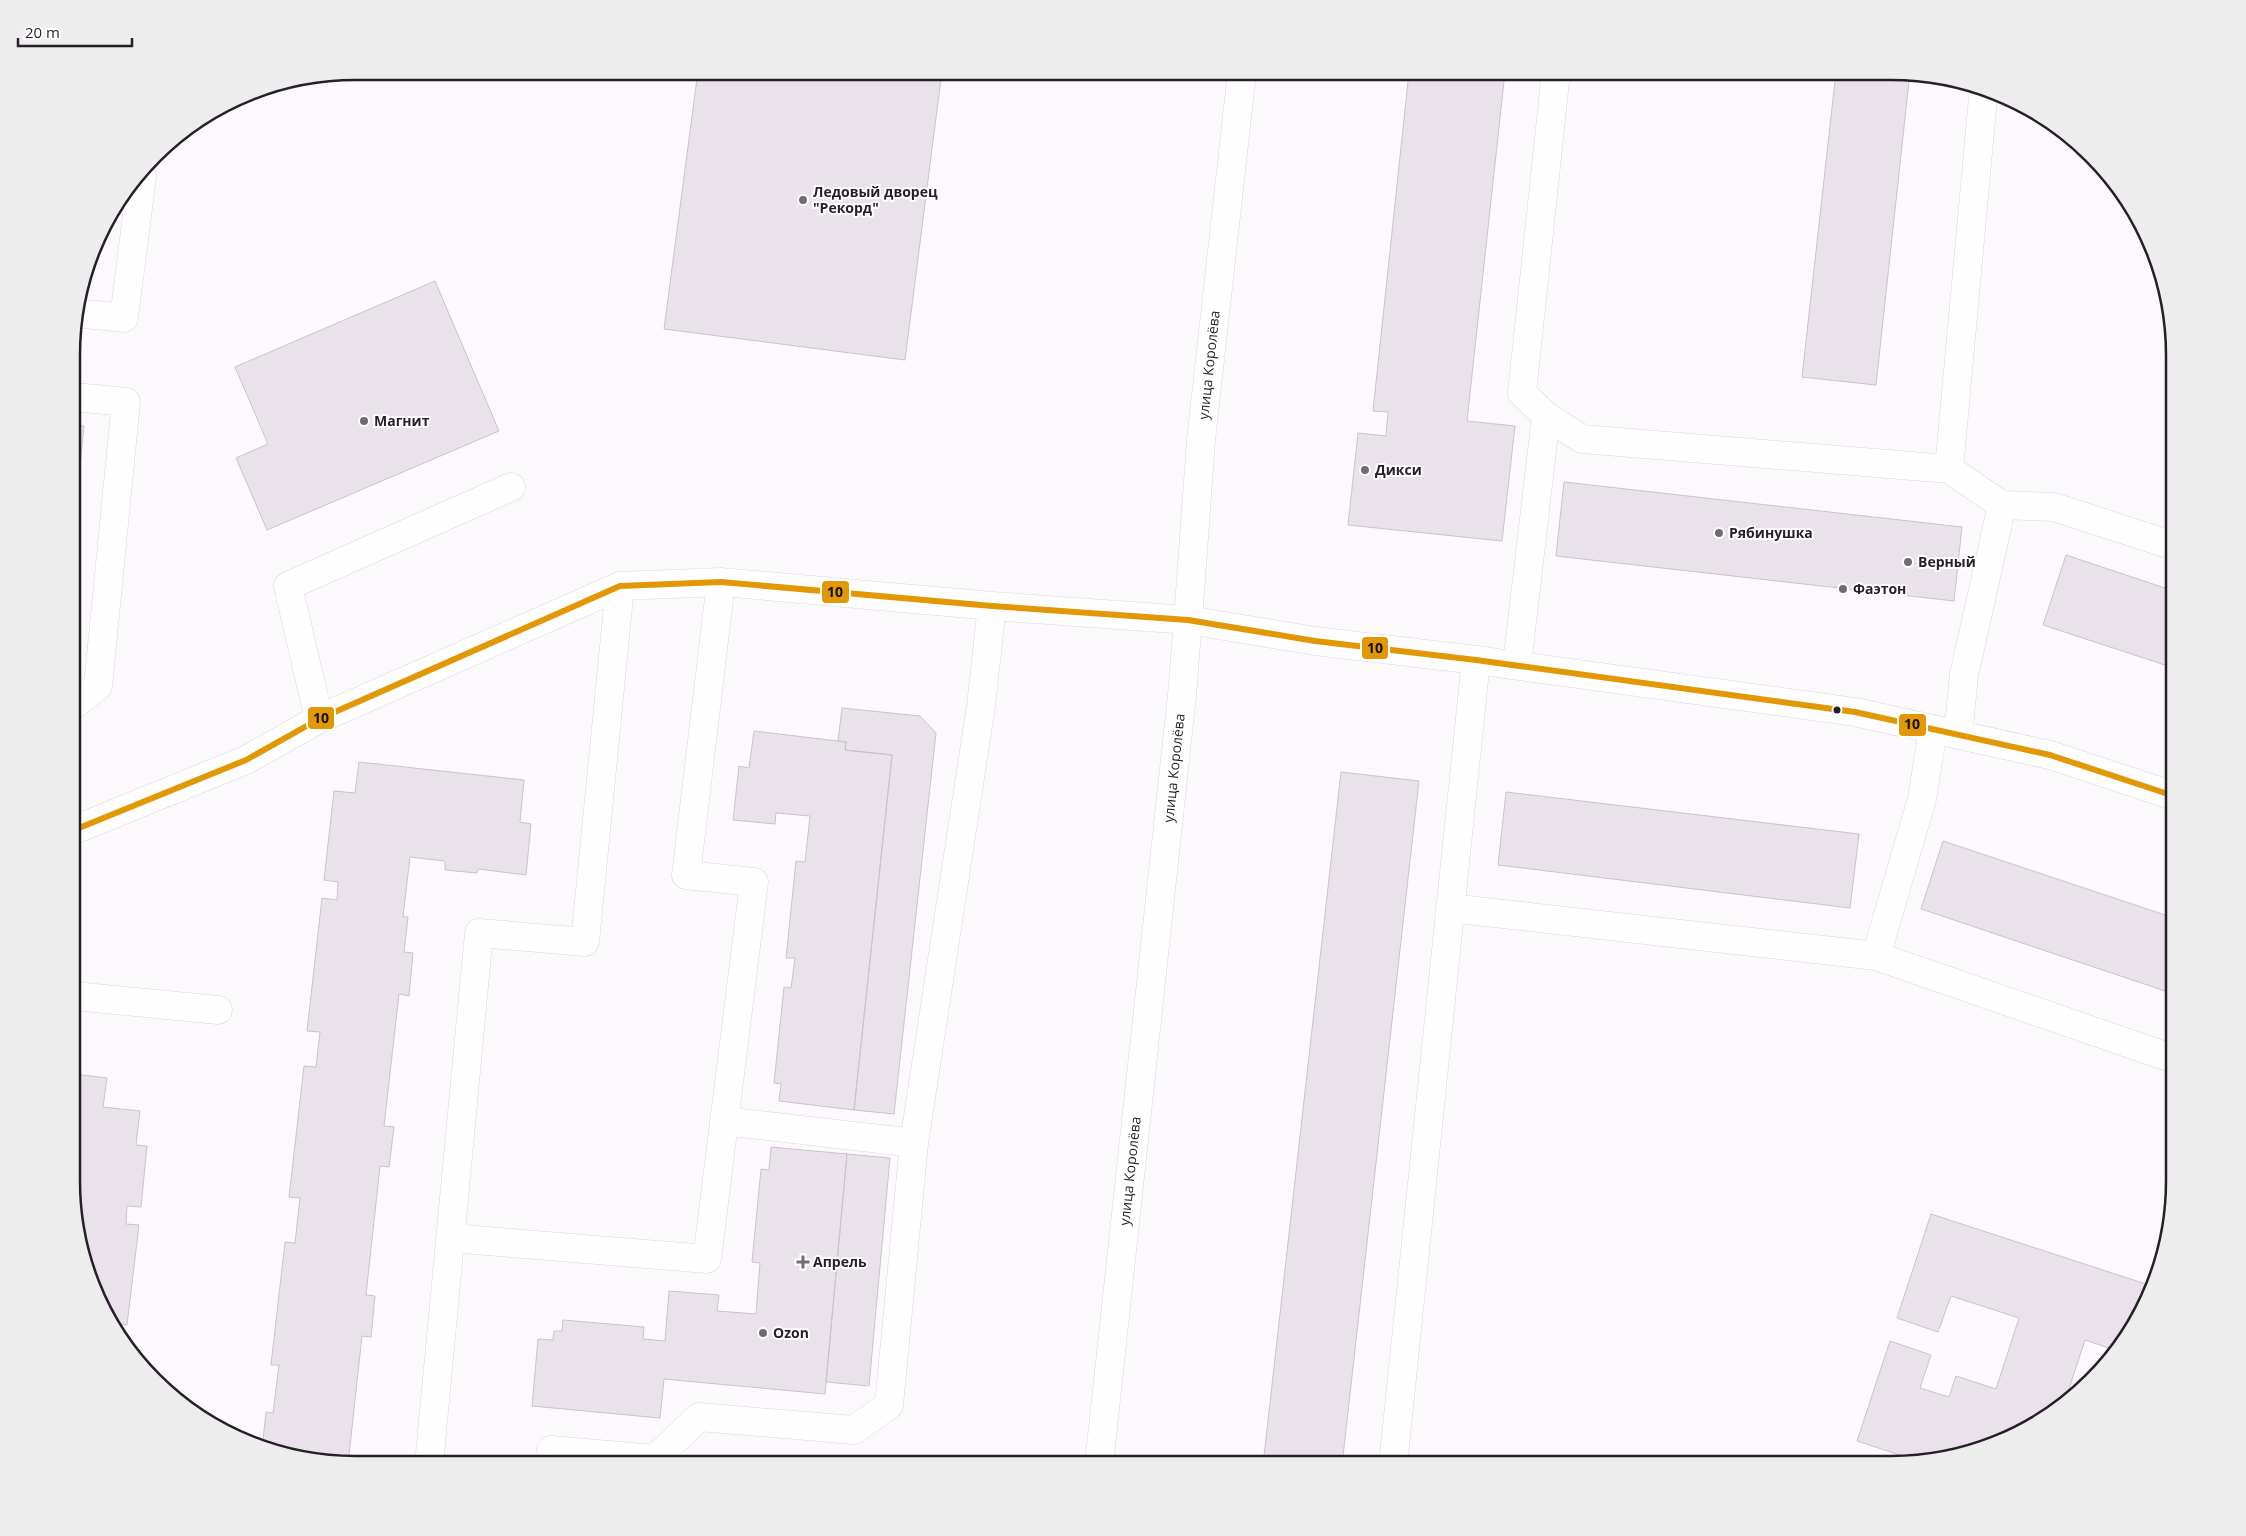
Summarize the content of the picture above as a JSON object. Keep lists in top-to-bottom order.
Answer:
{
  "streets": {
    "street": ["улица Королёва"]
  },
  "places": {
    "other": [
      "Ледовый дворец \"Рекорд\"",
      "Магнит",
      "Дикси",
      "Рябинушка",
      "Верный",
      "Фаэтон",
      "Ozon"
    ],
    "health": ["Апрель"]
  },
  "lines": ["transit line 10"],
  "scale_bar": "20 m"
}
